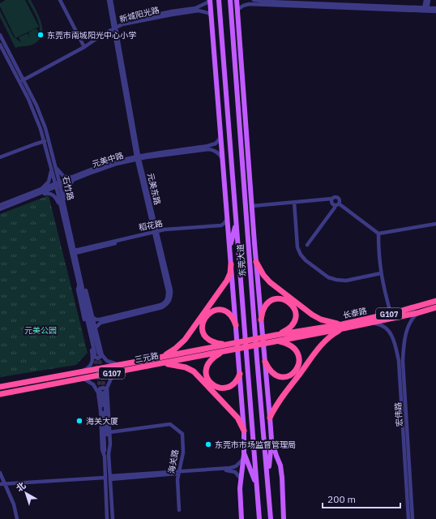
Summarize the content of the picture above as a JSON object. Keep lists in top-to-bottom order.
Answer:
{
  "streets": {
    "highway": ["长泰路", "G107", "三元路"],
    "main road": ["东莞大道"],
    "street": [
      "新城阳光路",
      "元美中路",
      "石竹路",
      "元美东路",
      "稻花路",
      "宏伟路",
      "海关路"
    ]
  },
  "crossings": [
    ["新城阳光路", "石竹路"],
    ["新城阳光路", "元美东路"],
    ["元美中路", "石竹路"],
    ["元美中路", "元美东路"],
    ["石竹路", "稻花路"],
    ["元美东路", "稻花路"],
    ["长泰路", "三元路"],
    ["长泰路", "宏伟路"]
  ],
  "parks": ["元美公园"],
  "places": ["东莞市南城阳光中心小学", "海关大厦", "东莞市市场监督管理局"],
  "scale_bar": "200 m",
  "north": "top left"
}
